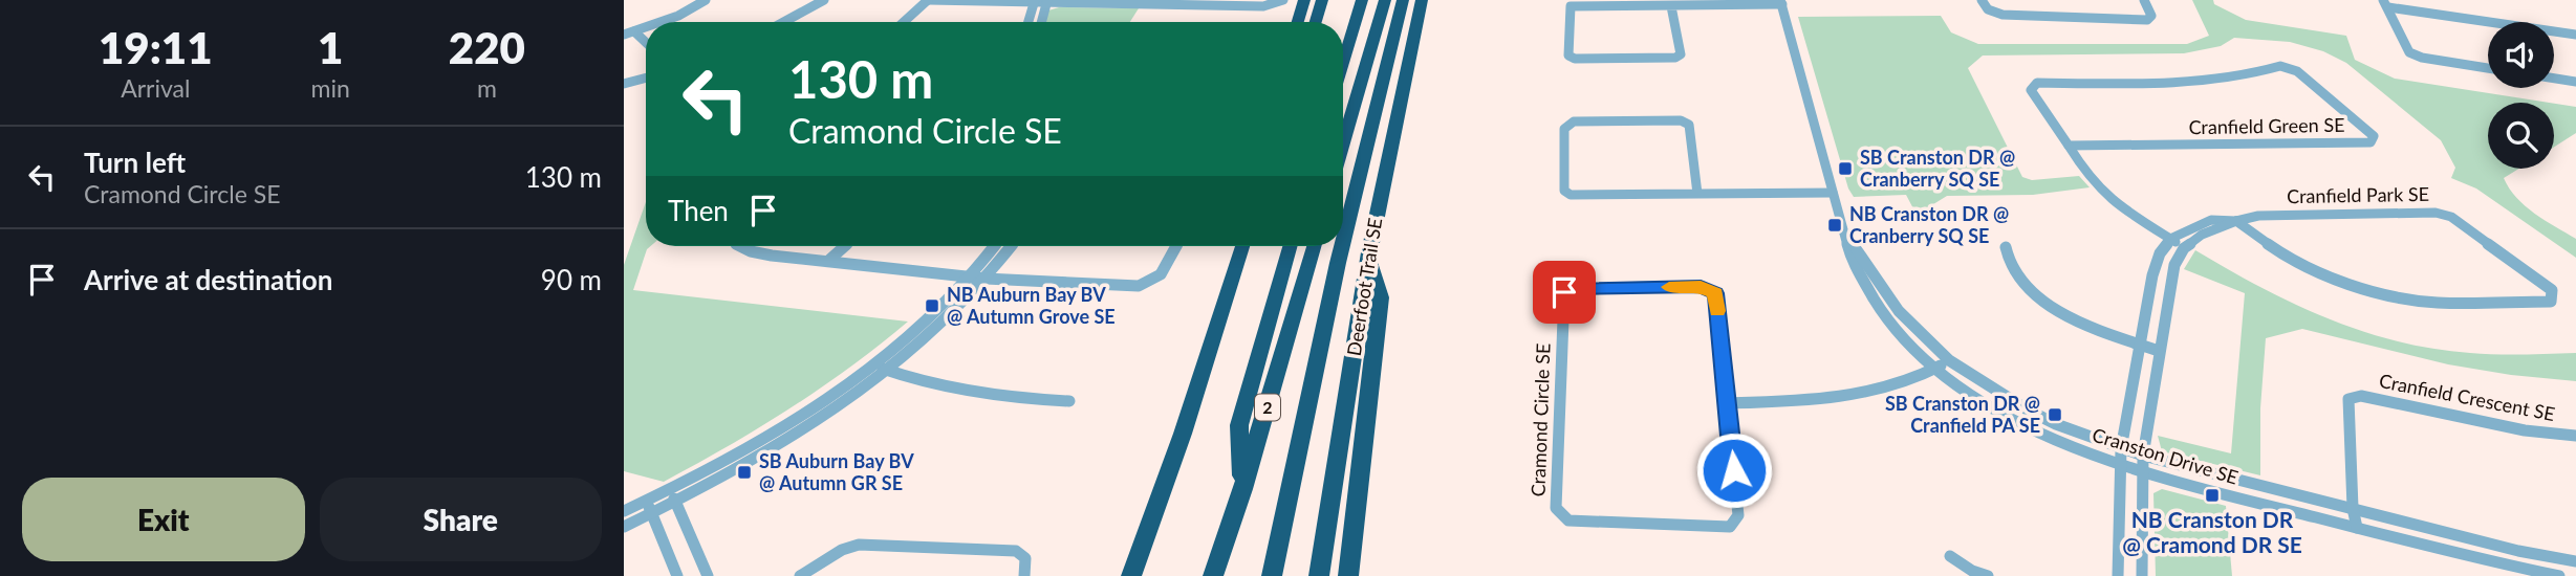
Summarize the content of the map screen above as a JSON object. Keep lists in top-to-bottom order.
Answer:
{
  "streets": {
    "highway": ["Deerfoot Trail SE", "2"],
    "street": [
      "Cranfield Green SE",
      "Cranfield Park SE",
      "Cranfield Crescent SE",
      "Cramond Circle SE",
      "Cranston Drive SE"
    ]
  },
  "crossings": [
    ["Cranfield Green SE", "Cranfield Park SE"],
    ["Cranfield Crescent SE", "Cranston Drive SE"]
  ],
  "places": {
    "transit": [
      "SB Cranston DR @ Cranberry SQ SE",
      "NB Cranston DR @ Cranberry SQ SE",
      "NB Auburn Bay BV @ Autumn Grove SE",
      "SB Cranston DR @ Cranfield PA SE",
      "SB Auburn Bay BV @ Autumn GR SE",
      "NB Cranston DR @ Cramond DR SE"
    ]
  },
  "page": {
    "eta": [
      "19:11",
      "Arrival",
      "1",
      "min",
      "220",
      "m"
    ],
    "turn": ["130 m", "Cramond Circle SE"],
    "list": [
      {
        "name": "Turn left",
        "note": "Cramond Circle SE",
        "value": "130 m"
      },
      {
        "name": "Arrive at destination",
        "value": "90 m"
      }
    ],
    "then": "Then",
    "buttons": ["Exit", "Share"]
  }
}
